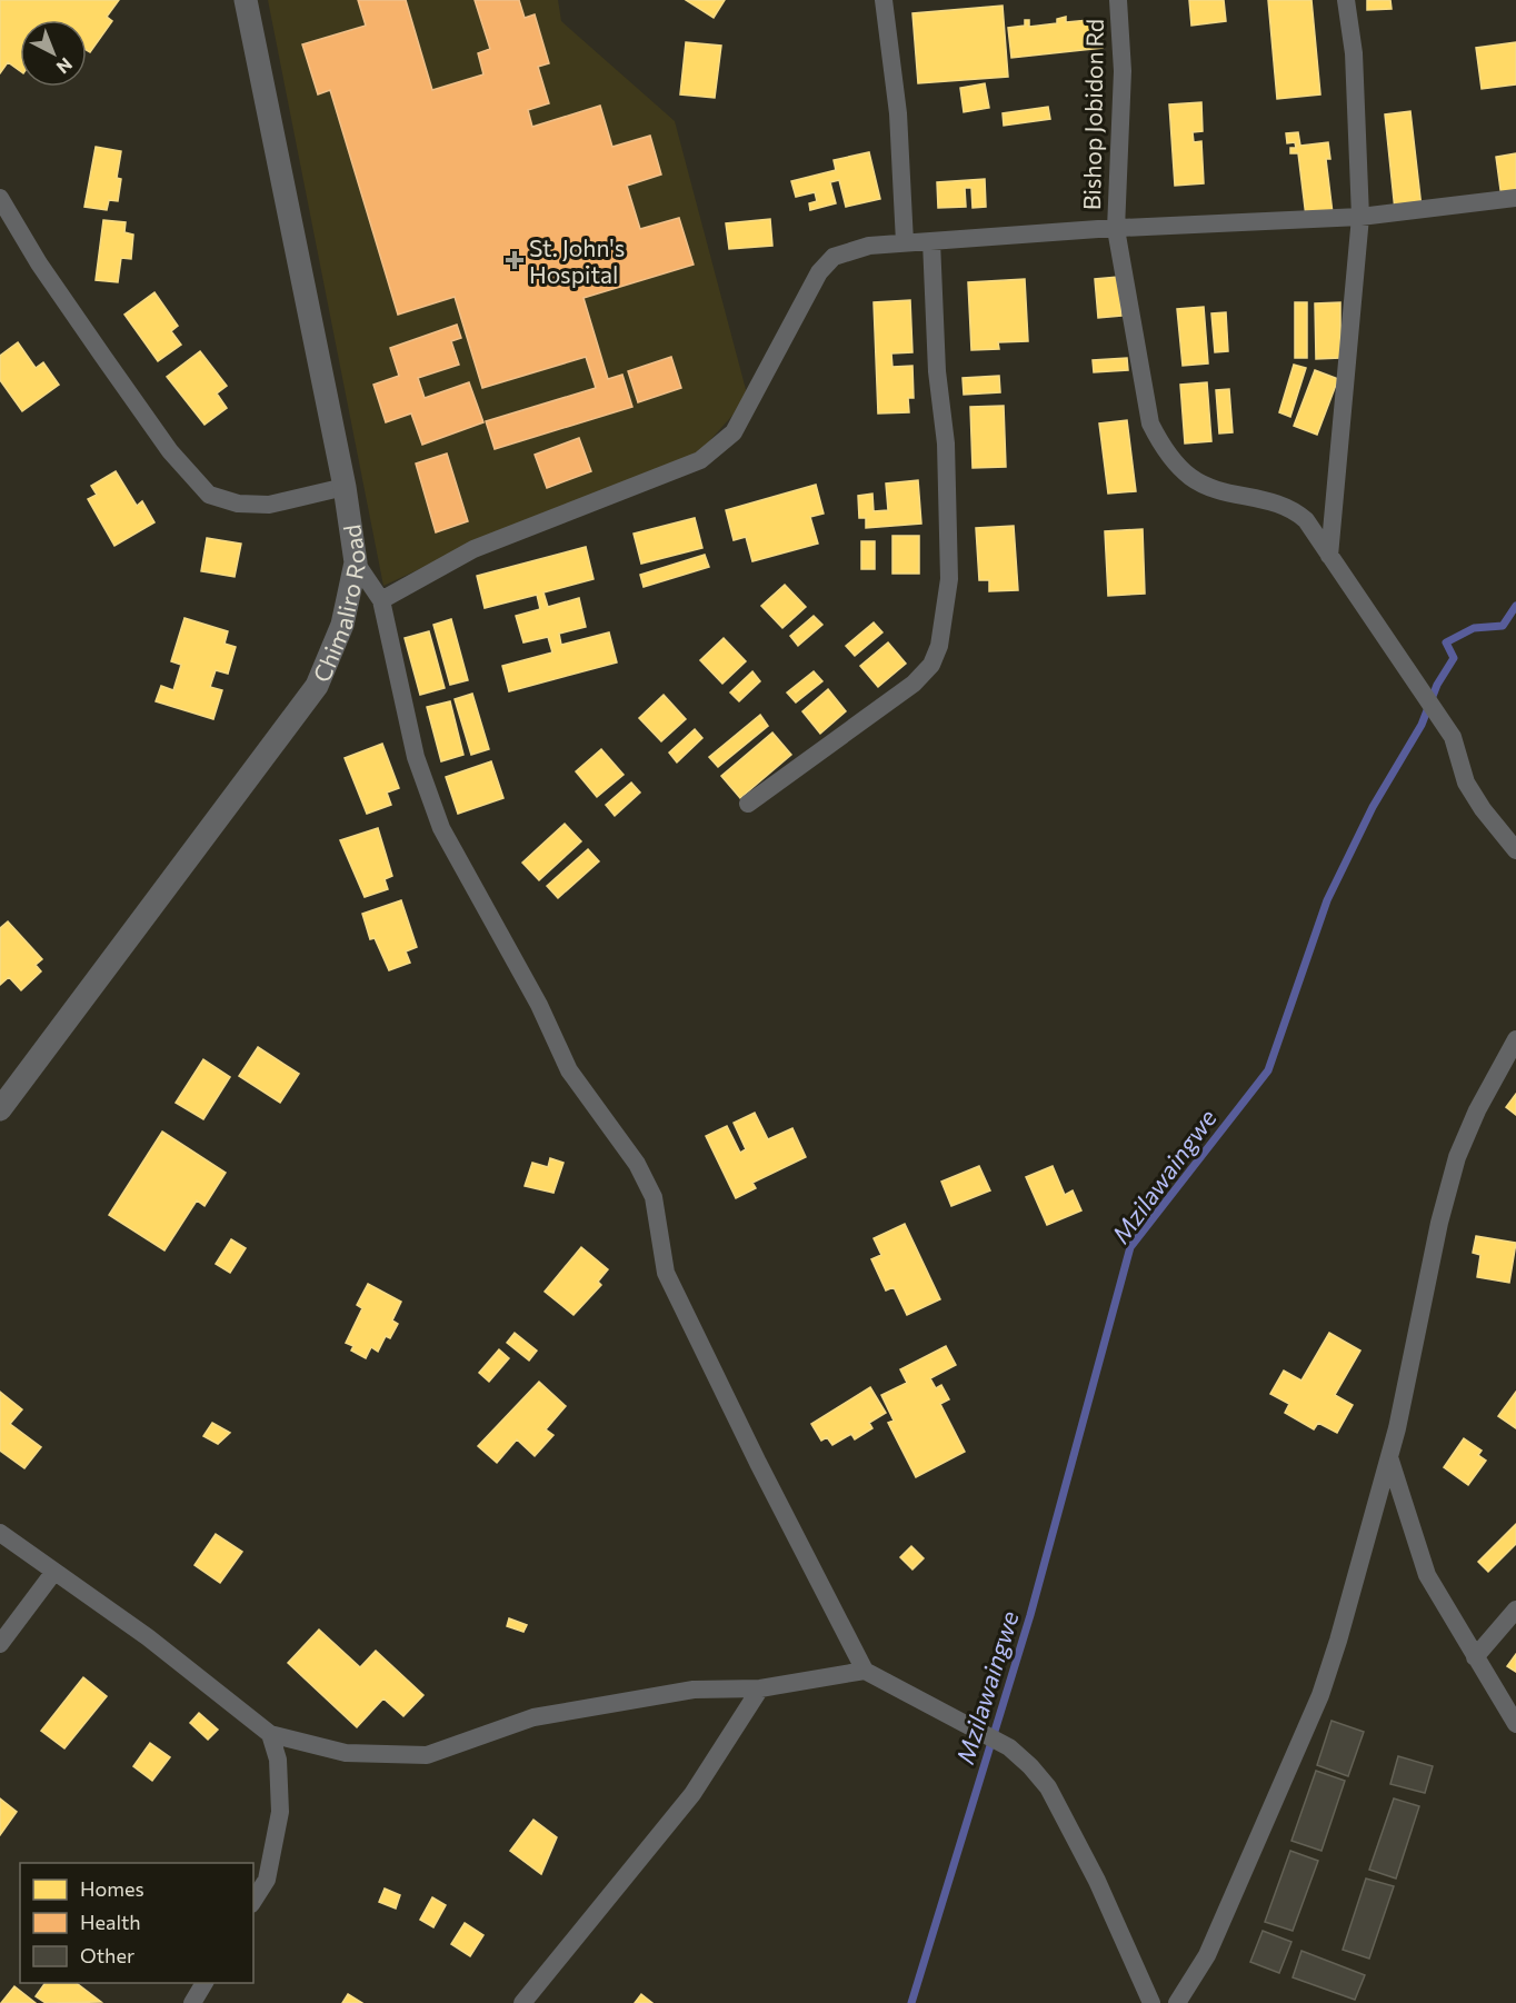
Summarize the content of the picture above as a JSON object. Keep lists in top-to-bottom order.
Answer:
{
  "streets": {
    "street": ["Bishop Jobidon Rd", "Chimaliro Road"]
  },
  "water": ["Mzilawaingwe"],
  "places": {
    "health": ["St. John's Hospital"]
  },
  "legend": ["Homes", "Health", "Other"],
  "north": "bottom right"
}
